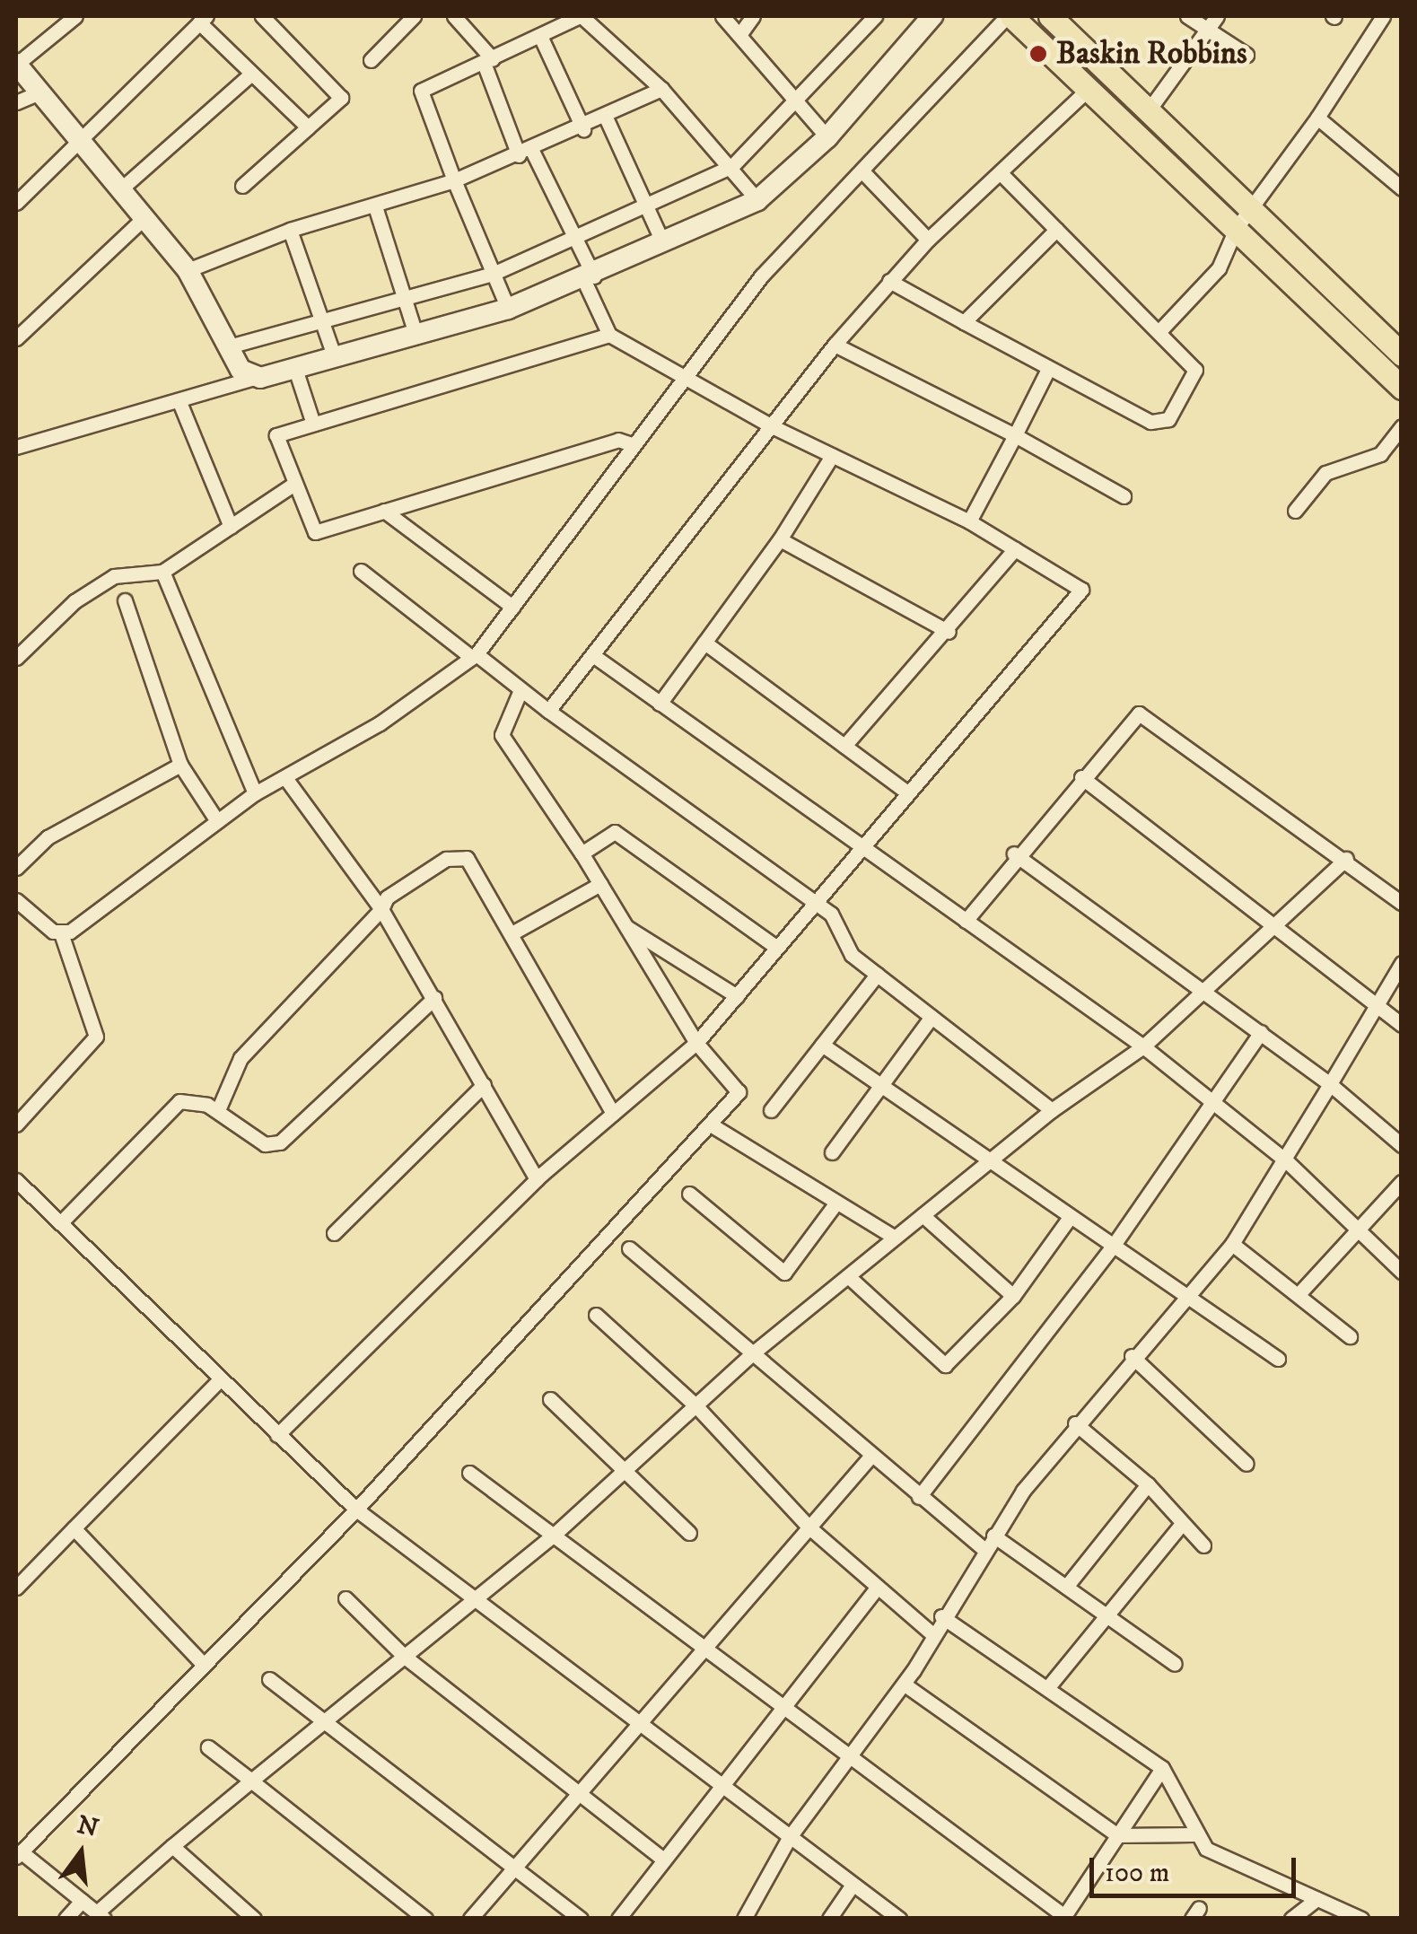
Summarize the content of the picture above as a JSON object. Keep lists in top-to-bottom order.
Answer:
{
  "places": ["Baskin Robbins"],
  "scale_bar": "100 m",
  "north": "top"
}
